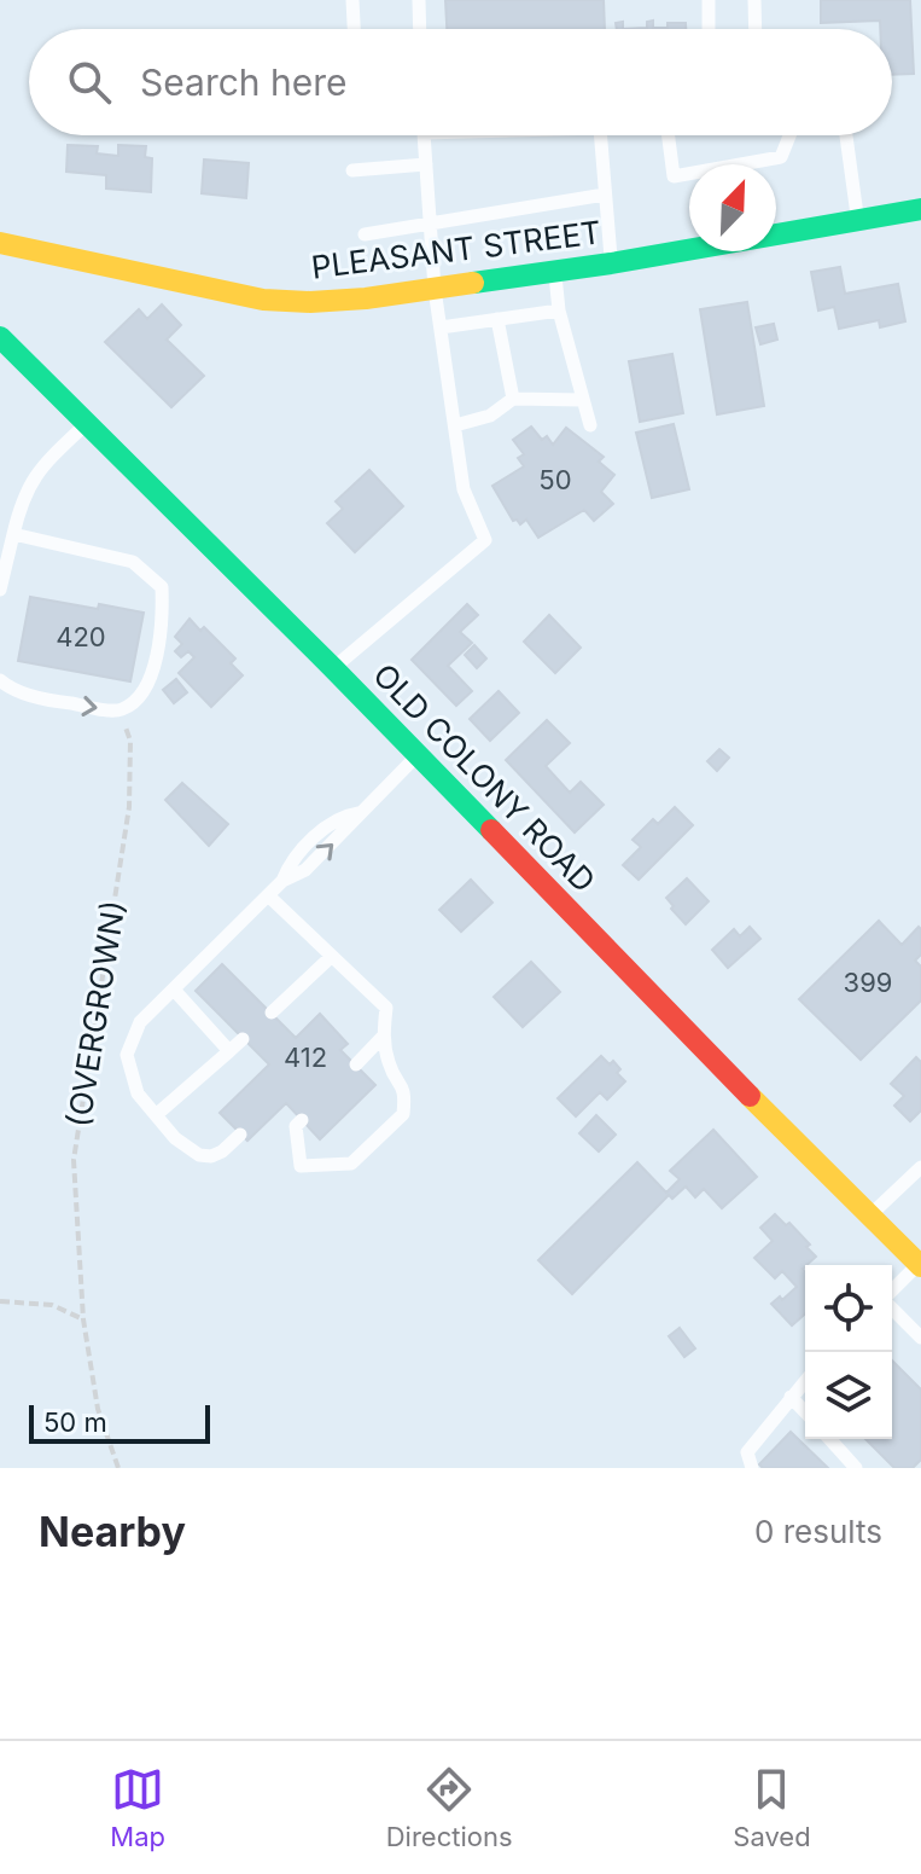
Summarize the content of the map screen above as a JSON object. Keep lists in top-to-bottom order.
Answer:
{
  "streets": {
    "main road": ["PLEASANT STREET", "OLD COLONY ROAD"],
    "path": ["(OVERGROWN)"]
  },
  "house_numbers": [
    "50",
    "420",
    "399",
    "412"
  ],
  "scale_bar": "50 m",
  "north": "top right",
  "page": {
    "search": "Search here",
    "scale": "50 m",
    "heading": ["Nearby", "0 results"],
    "nav": ["Map", "Directions", "Saved"]
  }
}
